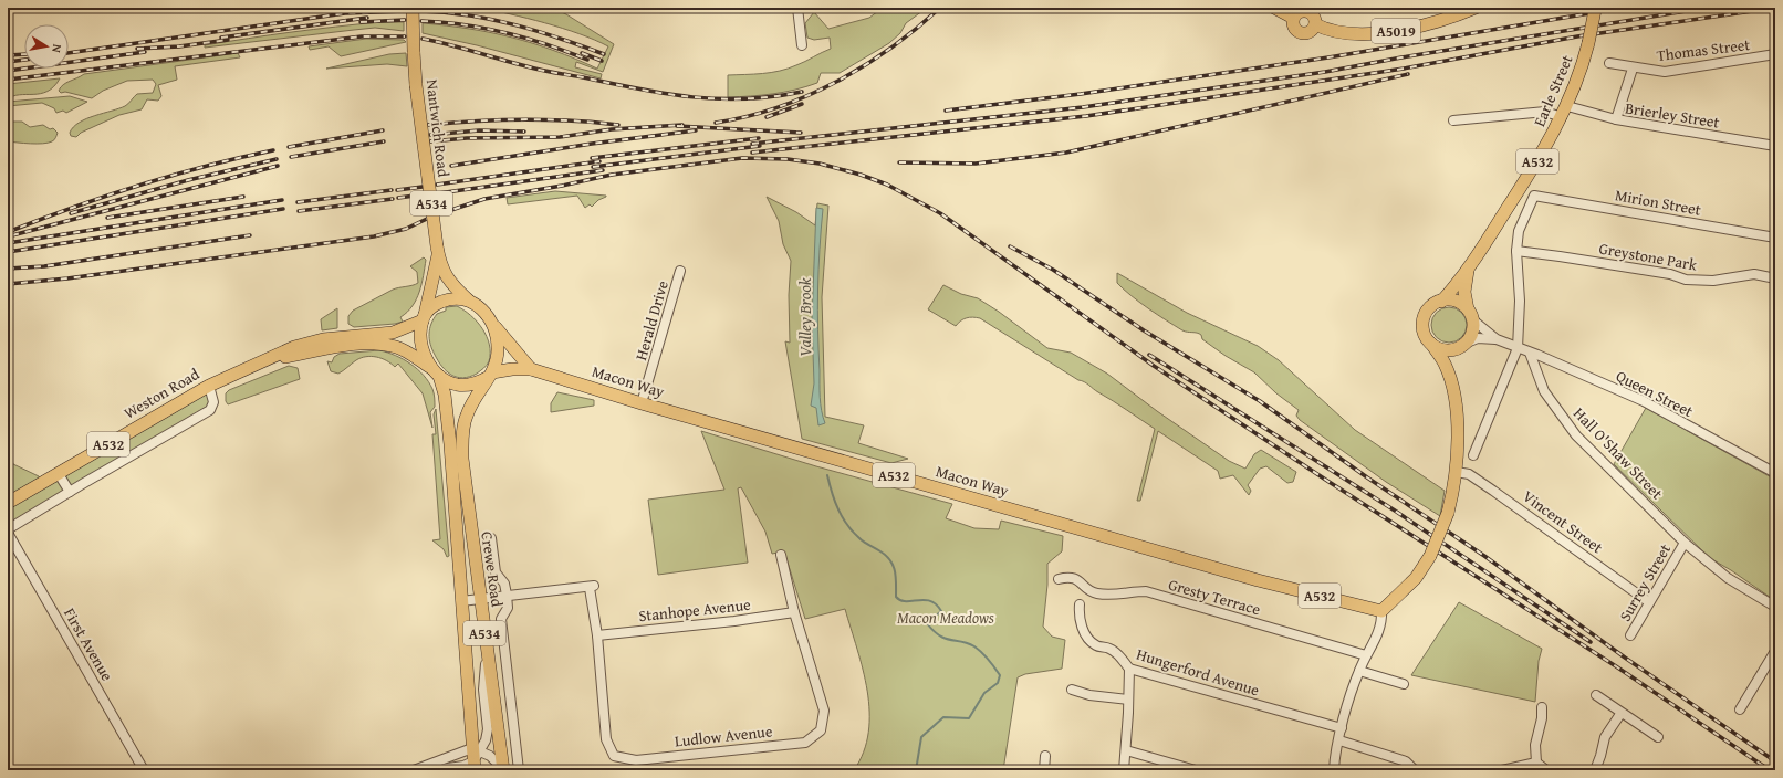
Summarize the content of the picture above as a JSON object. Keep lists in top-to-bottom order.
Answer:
{
  "streets": {
    "main road": [
      "A5019",
      "Earle Street",
      "Nantwich Road",
      "A532",
      "A534",
      "Macon Way",
      "Weston Road",
      "Crewe Road"
    ],
    "street": [
      "Thomas Street",
      "Brierley Street",
      "Mirion Street",
      "Greystone Park",
      "Herald Drive",
      "Queen Street",
      "Hall O'Shaw Street",
      "Vincent Street",
      "Surrey Street",
      "Gresty Terrace",
      "Stanhope Avenue",
      "First Avenue",
      "Hungerford Avenue",
      "Ludlow Avenue"
    ]
  },
  "crossings": [
    ["Earle Street", "Brierley Street"],
    ["Nantwich Road", "A534"],
    ["Nantwich Road", "Macon Way"],
    ["Nantwich Road", "Weston Road"],
    ["Nantwich Road", "Crewe Road"],
    ["Mirion Street", "Greystone Park"],
    ["A534", "Macon Way"],
    ["A534", "Weston Road"],
    ["A534", "Crewe Road"],
    ["Herald Drive", "Macon Way"],
    ["Macon Way", "Weston Road"],
    ["Macon Way", "Crewe Road"],
    ["Weston Road", "Crewe Road"],
    ["Queen Street", "Hall O'Shaw Street"],
    ["Hall O'Shaw Street", "Surrey Street"],
    ["Vincent Street", "Surrey Street"],
    ["Crewe Road", "Ludlow Avenue"],
    ["Stanhope Avenue", "Ludlow Avenue"]
  ],
  "water": ["Valley Brook"],
  "parks": ["Macon Meadows"],
  "north": "right"
}
